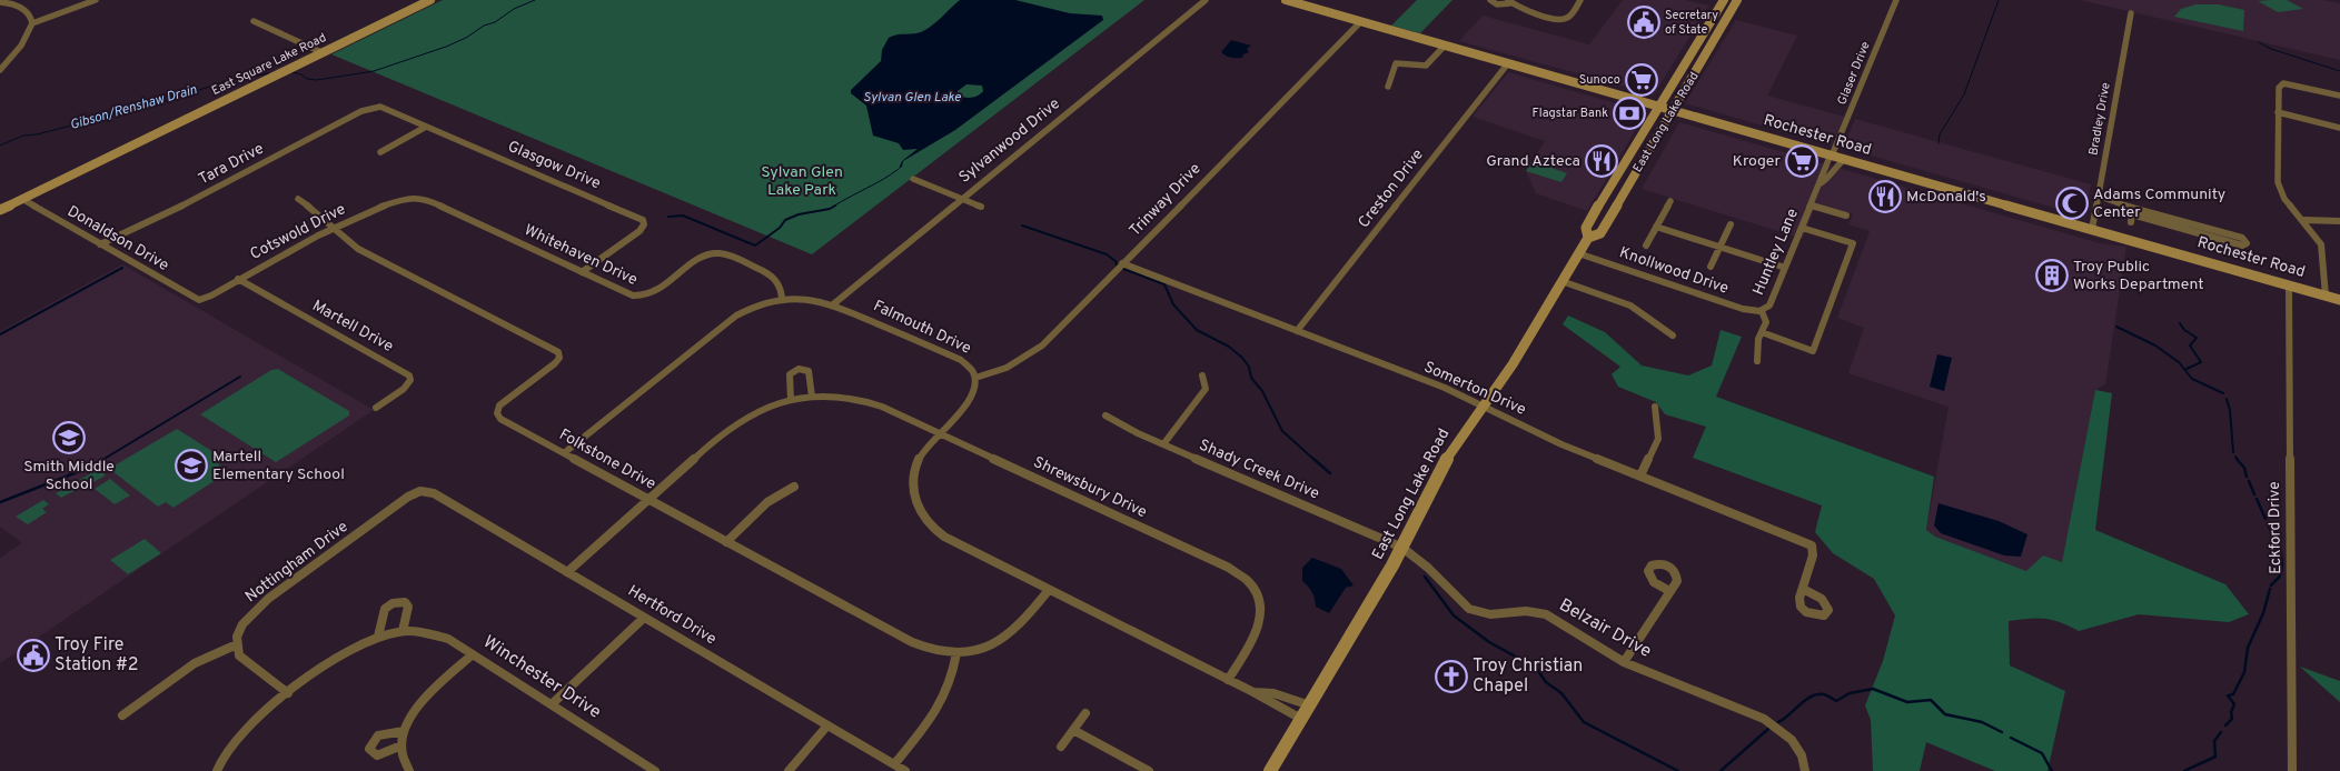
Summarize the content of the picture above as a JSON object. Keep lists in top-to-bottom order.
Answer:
{
  "streets": {
    "main road": ["East Square Lake Road", "East Long Lake Road", "Rochester Road"],
    "street": [
      "Glaser Drive",
      "Bradley Drive",
      "Sylvanwood Drive",
      "Tara Drive",
      "Glasgow Drive",
      "Creston Drive",
      "Trinway Drive",
      "Cotswold Drive",
      "Donaldson Drive",
      "Huntley Lane",
      "Whitehaven Drive",
      "Knollwood Drive",
      "Martell Drive",
      "Falmouth Drive",
      "Somerton Drive",
      "Folkstone Drive",
      "Shady Creek Drive",
      "Shrewsbury Drive",
      "Eckford Drive",
      "Nottingham Drive",
      "Hertford Drive",
      "Belzair Drive",
      "Winchester Drive"
    ]
  },
  "crossings": [
    ["East Square Lake Road", "Donaldson Drive"],
    ["Glaser Drive", "Rochester Road"],
    ["Glaser Drive", "Huntley Lane"],
    ["Bradley Drive", "Rochester Road"],
    ["East Long Lake Road", "Rochester Road"],
    ["East Long Lake Road", "Knollwood Drive"],
    ["East Long Lake Road", "Falmouth Drive"],
    ["East Long Lake Road", "Somerton Drive"],
    ["East Long Lake Road", "Shady Creek Drive"],
    ["East Long Lake Road", "Belzair Drive"],
    ["Rochester Road", "Creston Drive"],
    ["Rochester Road", "Trinway Drive"],
    ["Rochester Road", "Huntley Lane"],
    ["Rochester Road", "Eckford Drive"],
    ["Sylvanwood Drive", "Falmouth Drive"],
    ["Tara Drive", "Glasgow Drive"],
    ["Tara Drive", "Donaldson Drive"],
    ["Glasgow Drive", "Whitehaven Drive"],
    ["Creston Drive", "Somerton Drive"],
    ["Trinway Drive", "Falmouth Drive"],
    ["Trinway Drive", "Somerton Drive"],
    ["Cotswold Drive", "Donaldson Drive"],
    ["Cotswold Drive", "Whitehaven Drive"],
    ["Cotswold Drive", "Martell Drive"],
    ["Cotswold Drive", "Folkstone Drive"],
    ["Huntley Lane", "Knollwood Drive"],
    ["Whitehaven Drive", "Falmouth Drive"],
    ["Falmouth Drive", "Folkstone Drive"],
    ["Falmouth Drive", "Shrewsbury Drive"],
    ["Folkstone Drive", "Shrewsbury Drive"],
    ["Shady Creek Drive", "Belzair Drive"],
    ["Shrewsbury Drive", "Hertford Drive"],
    ["Nottingham Drive", "Hertford Drive"]
  ],
  "water": ["Sylvan Glen Lake", "Gibson/Renshaw Drain"],
  "parks": ["Sylvan Glen Lake Park"],
  "places": {
    "public building": ["Secretary of State", "Troy Fire Station #2"],
    "supermarket": ["Sunoco", "Kroger"],
    "bank": ["Flagstar Bank"],
    "restaurant": ["Grand Azteca", "McDonald's"],
    "mosque": ["Adams Community Center"],
    "building": ["Troy Public Works Department"],
    "school or university": ["Smith Middle School", "Martell Elementary School"],
    "church": ["Troy Christian Chapel"]
  }
}
